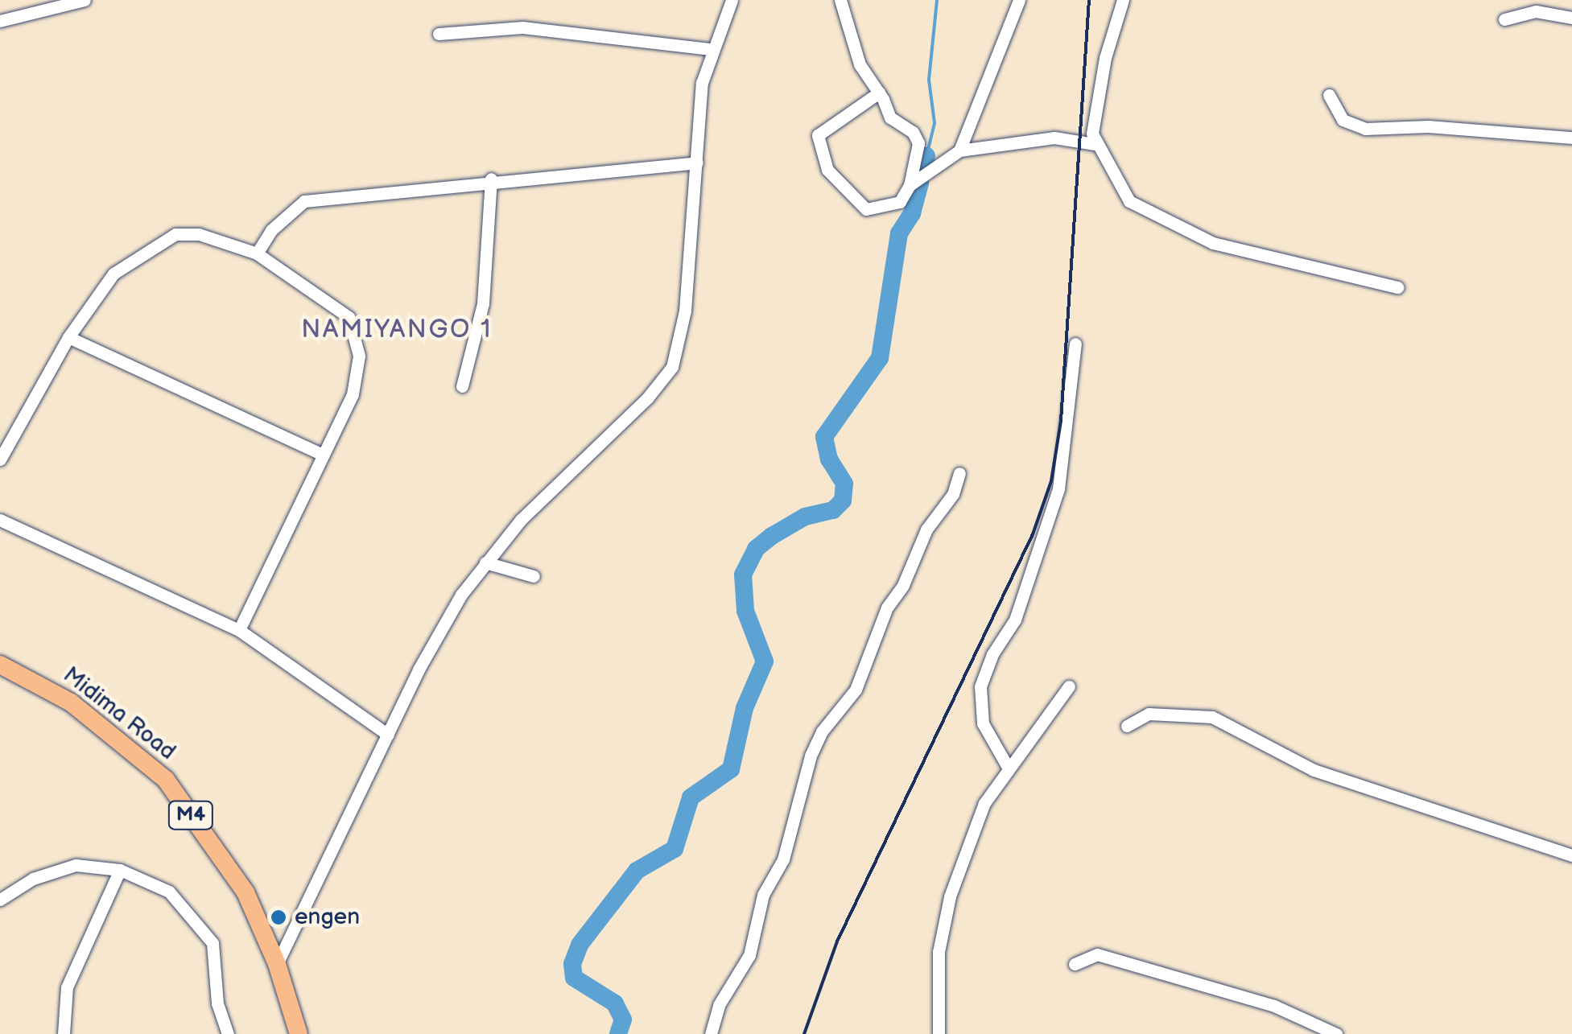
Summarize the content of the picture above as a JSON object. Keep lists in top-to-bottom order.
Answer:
{
  "streets": {
    "main road": ["Midima Road", "M4"]
  },
  "districts": ["NAMIYANGO 1"],
  "places": ["engen"]
}
